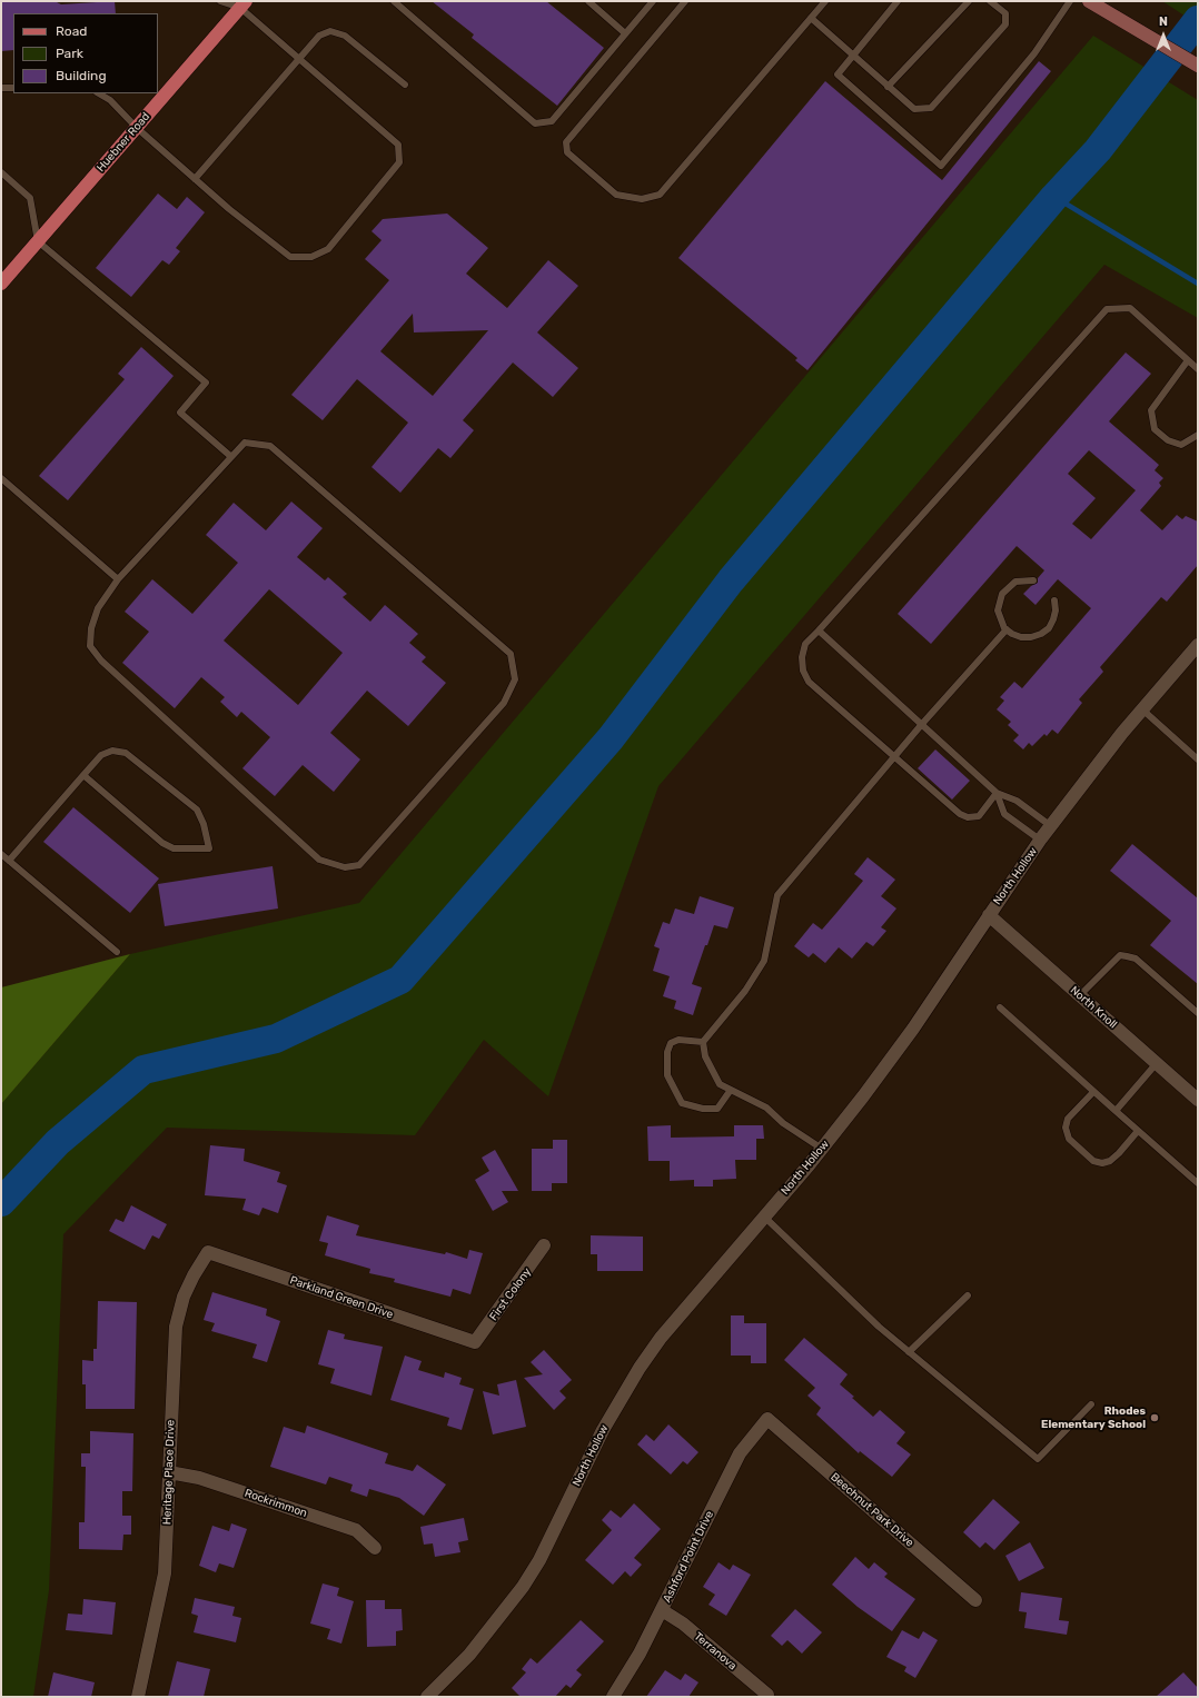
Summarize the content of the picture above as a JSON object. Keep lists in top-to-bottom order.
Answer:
{
  "streets": {
    "main road": ["Huebner Road"],
    "street": [
      "North Hollow",
      "North Knoll",
      "First Colony",
      "Parkland Green Drive",
      "Heritage Place Drive",
      "Rockrimmon",
      "Beechnut Park Drive",
      "Ashford Point Drive",
      "Terranova"
    ]
  },
  "crossings": [
    ["North Hollow", "North Knoll"],
    ["First Colony", "Parkland Green Drive"],
    ["Parkland Green Drive", "Heritage Place Drive"],
    ["Heritage Place Drive", "Rockrimmon"],
    ["Beechnut Park Drive", "Ashford Point Drive"],
    ["Ashford Point Drive", "Terranova"]
  ],
  "places": ["Rhodes Elementary School"],
  "legend": ["Road", "Park", "Building"],
  "north": "top"
}
